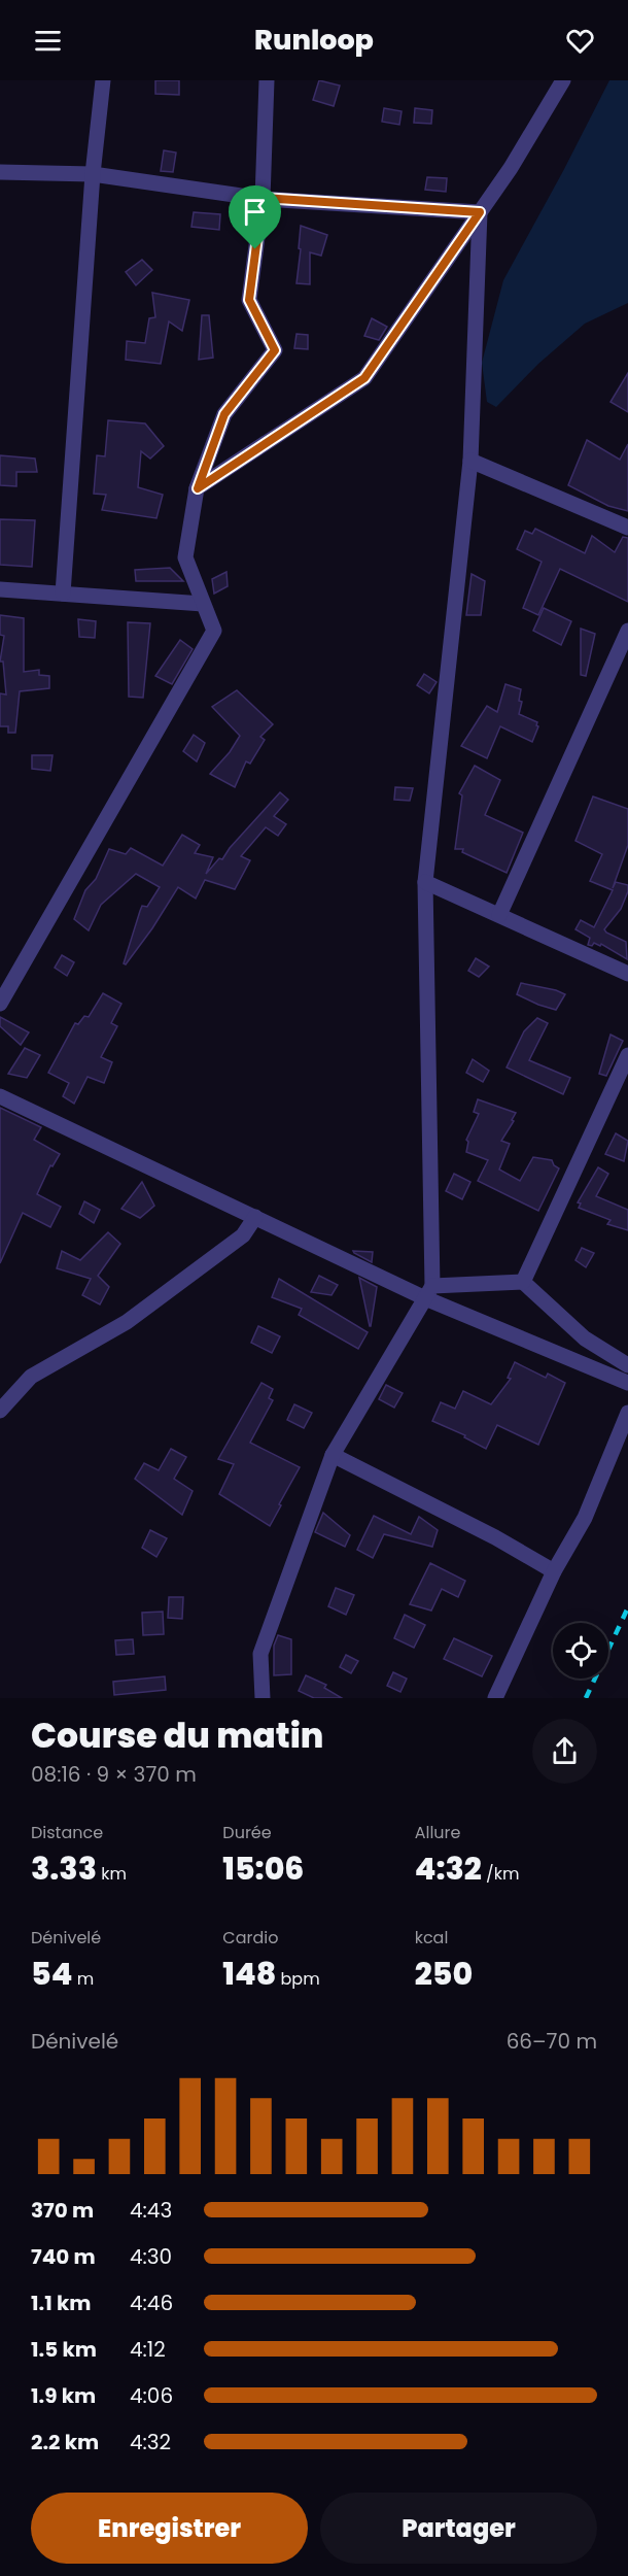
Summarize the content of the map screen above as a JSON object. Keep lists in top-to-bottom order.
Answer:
{
  "page": {
    "header": "Runloop",
    "heading": ["Course du matin", "08:16 · 9 × 370 m"],
    "stats": [
      ["Distance", "3.33 km"],
      ["Durée", "15:06"],
      ["Allure", "4:32 /km"],
      ["Dénivelé", "54 m"],
      ["Cardio", "148 bpm"],
      ["kcal", "250"]
    ],
    "chart": ["Dénivelé", "66–70 m"],
    "list": [
      {
        "name": "370 m",
        "note": "4:43"
      },
      {
        "name": "740 m",
        "note": "4:30"
      },
      {
        "name": "1.1 km",
        "note": "4:46"
      },
      {
        "name": "1.5 km",
        "note": "4:12"
      },
      {
        "name": "1.9 km",
        "note": "4:06"
      },
      {
        "name": "2.2 km",
        "note": "4:32"
      }
    ],
    "buttons": ["Enregistrer", "Partager"]
  }
}
